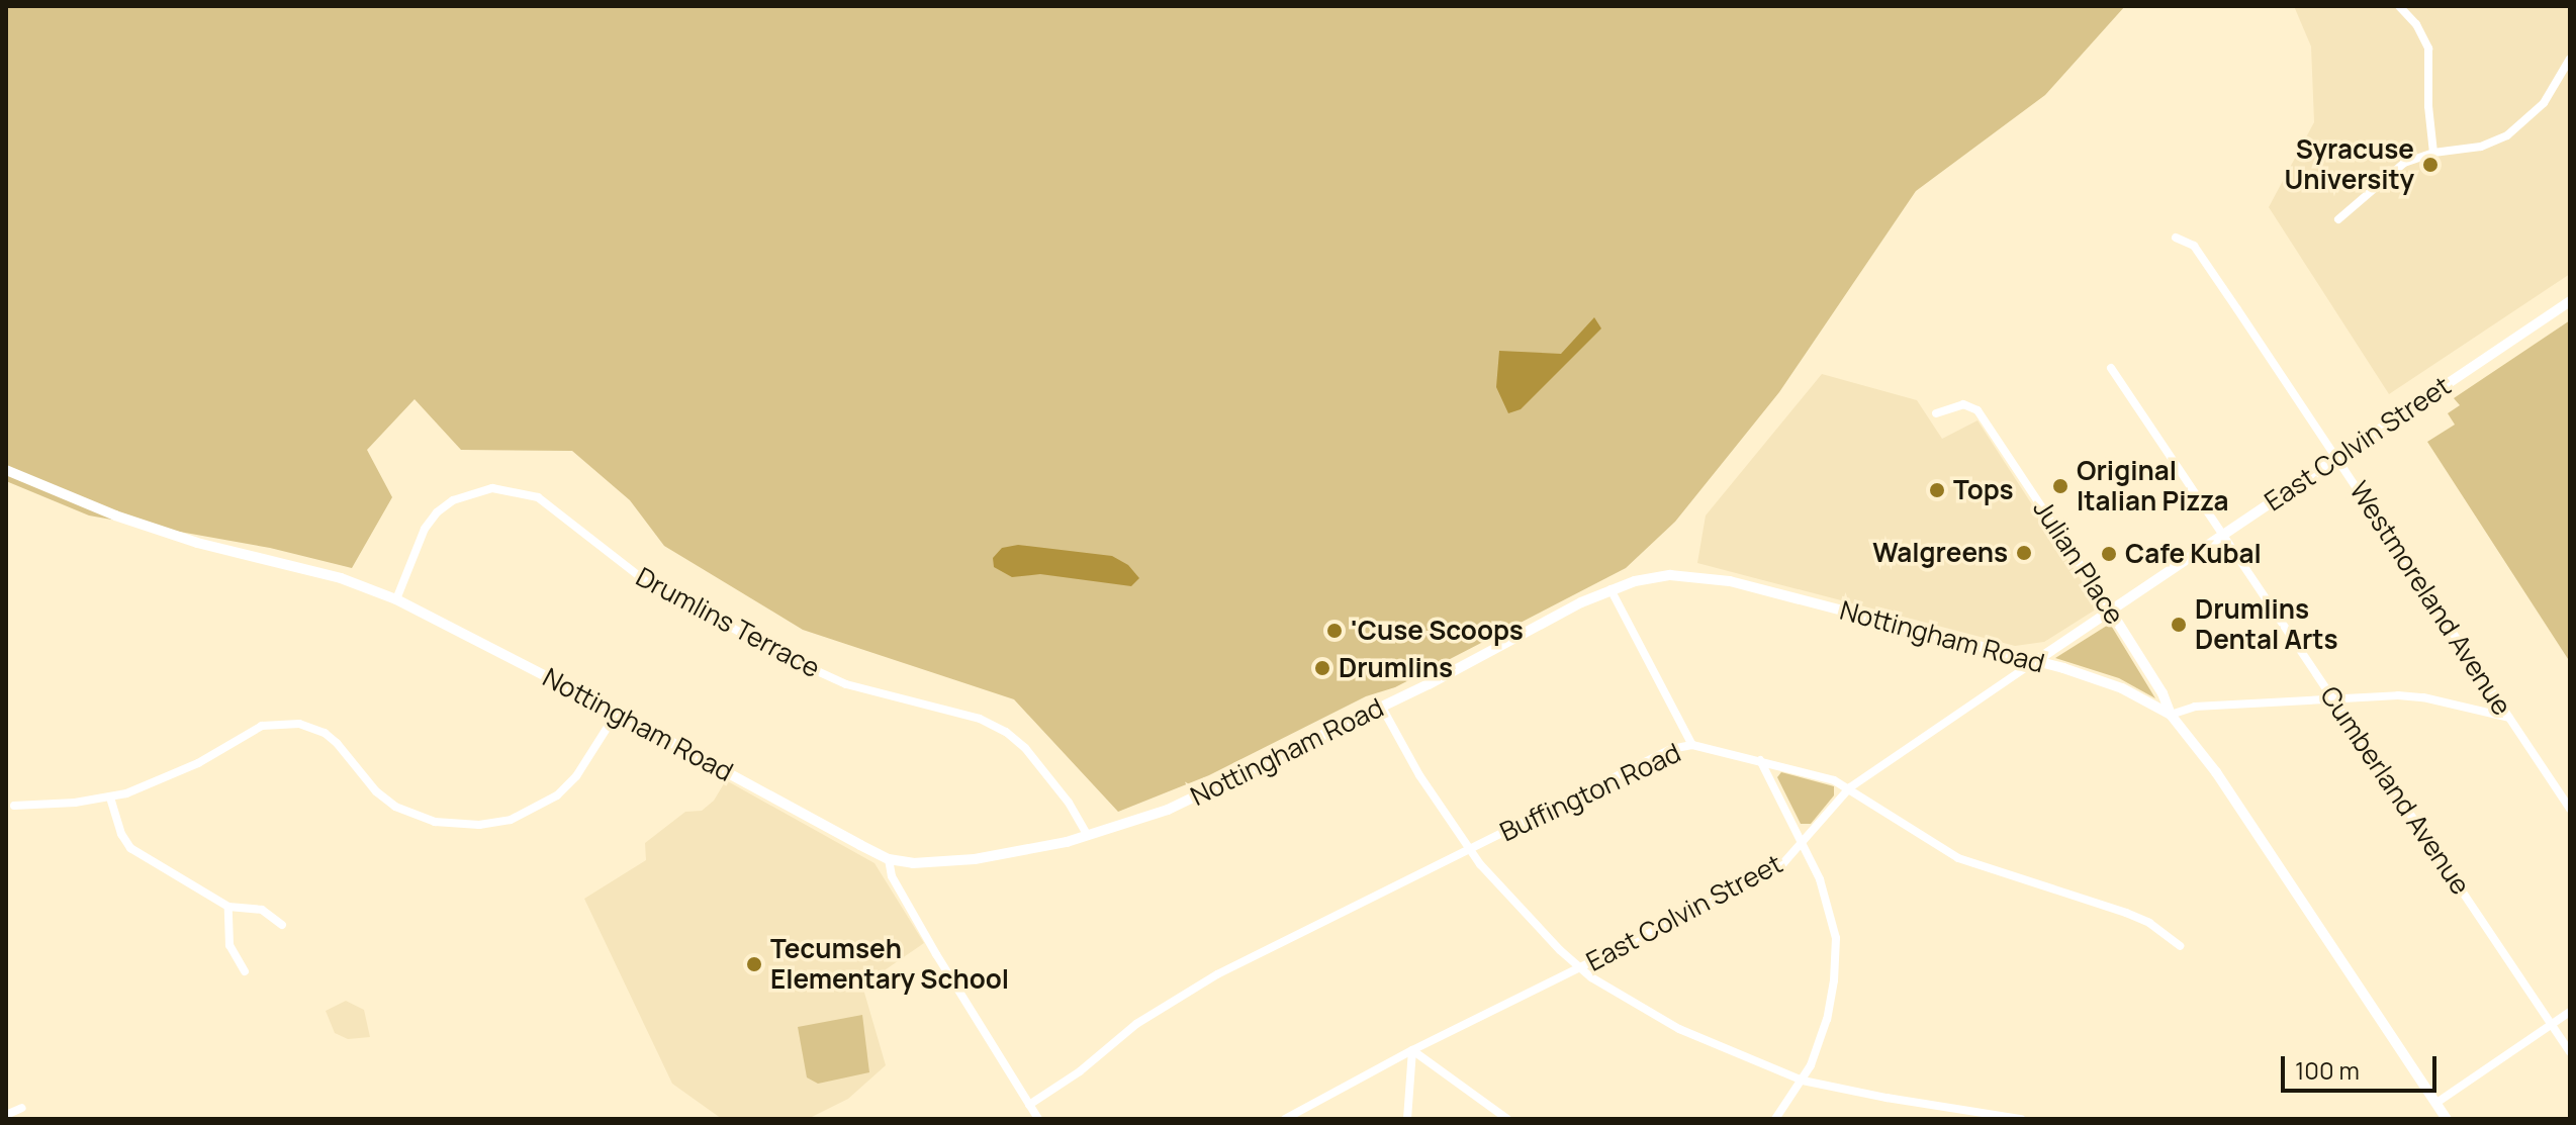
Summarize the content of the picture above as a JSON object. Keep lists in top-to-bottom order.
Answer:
{
  "streets": {
    "street": [
      "East Colvin Street",
      "Julian Place",
      "Westmoreland Avenue",
      "Drumlins Terrace",
      "Nottingham Road",
      "Cumberland Avenue",
      "Buffington Road"
    ]
  },
  "crossings": [
    ["East Colvin Street", "Julian Place"],
    ["East Colvin Street", "Westmoreland Avenue"],
    ["East Colvin Street", "Nottingham Road"],
    ["East Colvin Street", "Cumberland Avenue"],
    ["East Colvin Street", "Buffington Road"],
    ["Julian Place", "Nottingham Road"],
    ["Drumlins Terrace", "Nottingham Road"]
  ],
  "places": [
    "Syracuse University",
    "Original Italian Pizza",
    "Tops",
    "Walgreens",
    "Cafe Kubal",
    "Drumlins Dental Arts",
    "'Cuse Scoops",
    "Drumlins",
    "Tecumseh Elementary School"
  ],
  "scale_bar": "100 m"
}
